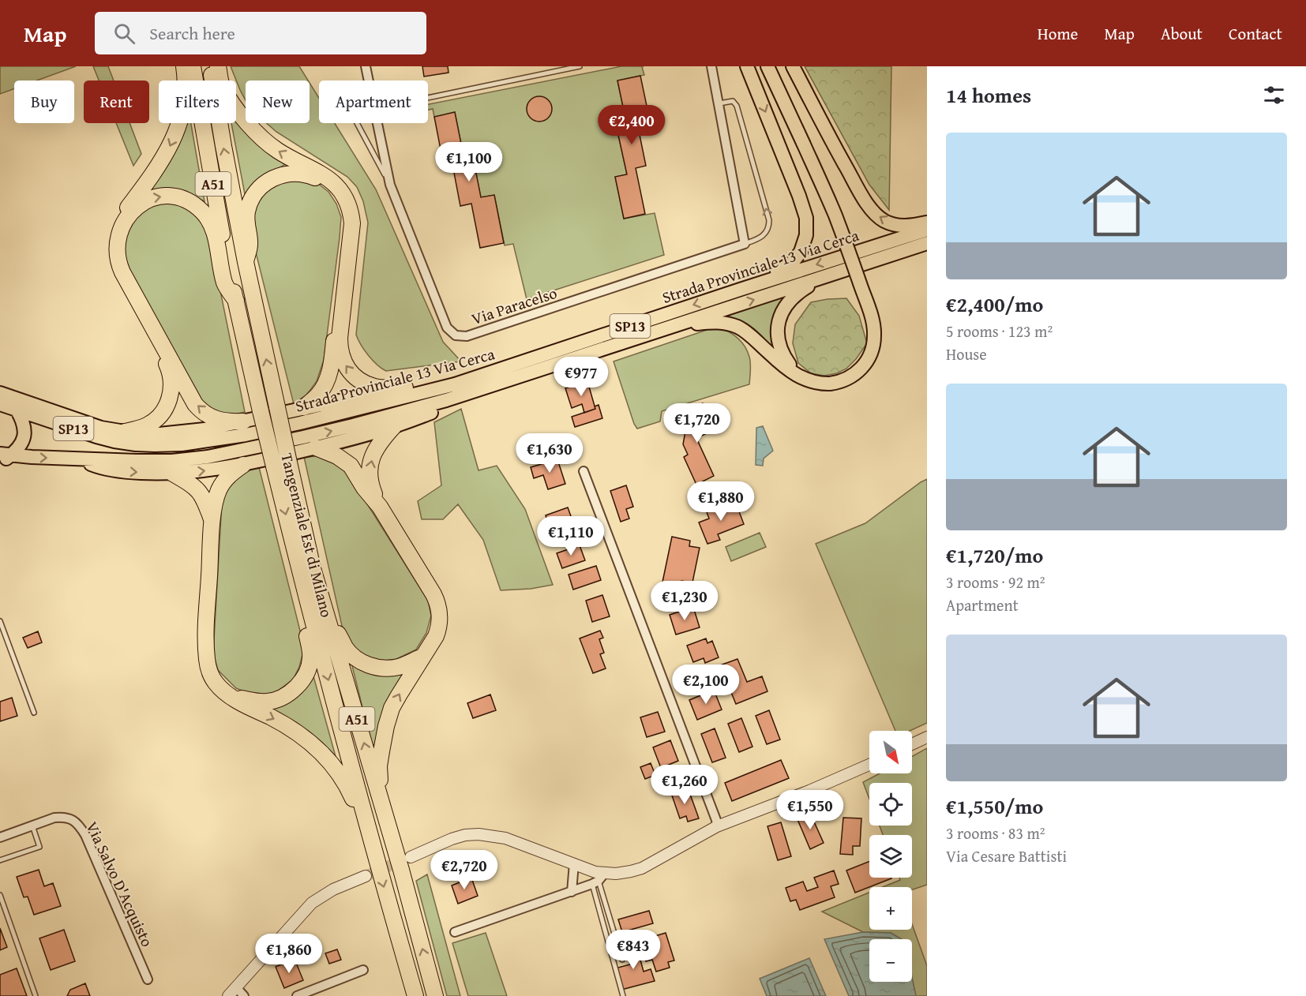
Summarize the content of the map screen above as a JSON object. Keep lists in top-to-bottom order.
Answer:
{
  "streets": {
    "highway": ["A51", "Tangenziale Est di Milano"],
    "main road": ["Strada Provinciale 13 Via Cerca", "SP13"],
    "street": ["Via Paracelso", "Via Salvo D'Acquisto"]
  },
  "north": "bottom right",
  "page": {
    "header": "Map",
    "search": "Search here",
    "nav": [
      "Home",
      "Map",
      "About",
      "Contact"
    ],
    "heading": "14 homes",
    "chip": [
      "Buy",
      "Rent",
      "Filters",
      "New",
      "Apartment"
    ],
    "price": [
      "€2,400",
      "€1,100",
      "€977",
      "€1,720",
      "€1,630",
      "€1,880",
      "€1,110",
      "€1,230",
      "€2,100",
      "€1,260",
      "€1,550",
      "€2,720",
      "€843",
      "€1,860"
    ],
    "list": [
      {
        "name": "€2,400/mo",
        "note": "5 rooms · 123 m² · House"
      },
      {
        "name": "€1,720/mo",
        "note": "3 rooms · 92 m² · Apartment"
      },
      {
        "name": "€1,550/mo",
        "note": "3 rooms · 83 m² · Via Cesare Battisti"
      }
    ],
    "map_buttons": ["+", "−"]
  }
}
